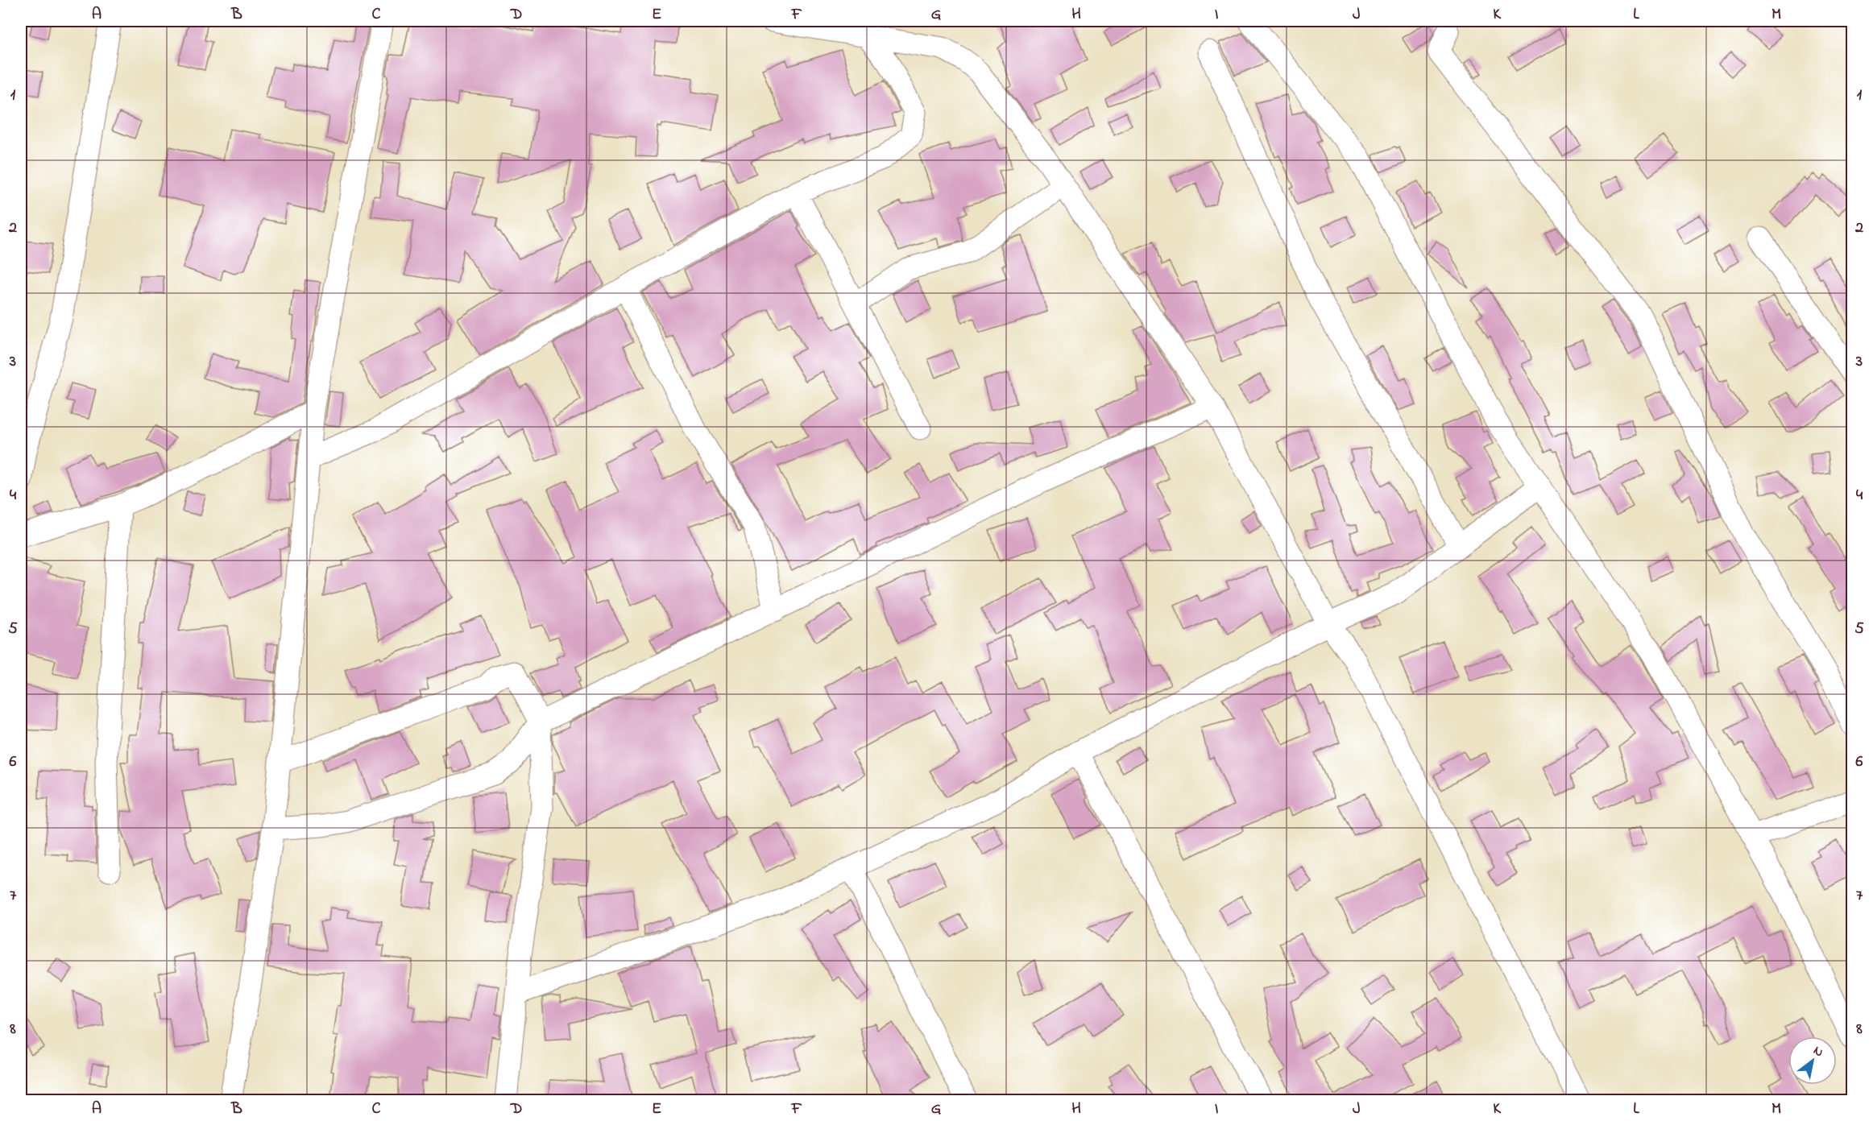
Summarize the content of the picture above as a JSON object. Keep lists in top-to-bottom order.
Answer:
{
  "north": "top right",
  "grid": {
    "columns": [
      "A",
      "B",
      "C",
      "D",
      "E",
      "F",
      "G",
      "H",
      "I",
      "J",
      "K",
      "L",
      "M"
    ],
    "rows": [
      "1",
      "2",
      "3",
      "4",
      "5",
      "6",
      "7",
      "8"
    ]
  }
}
